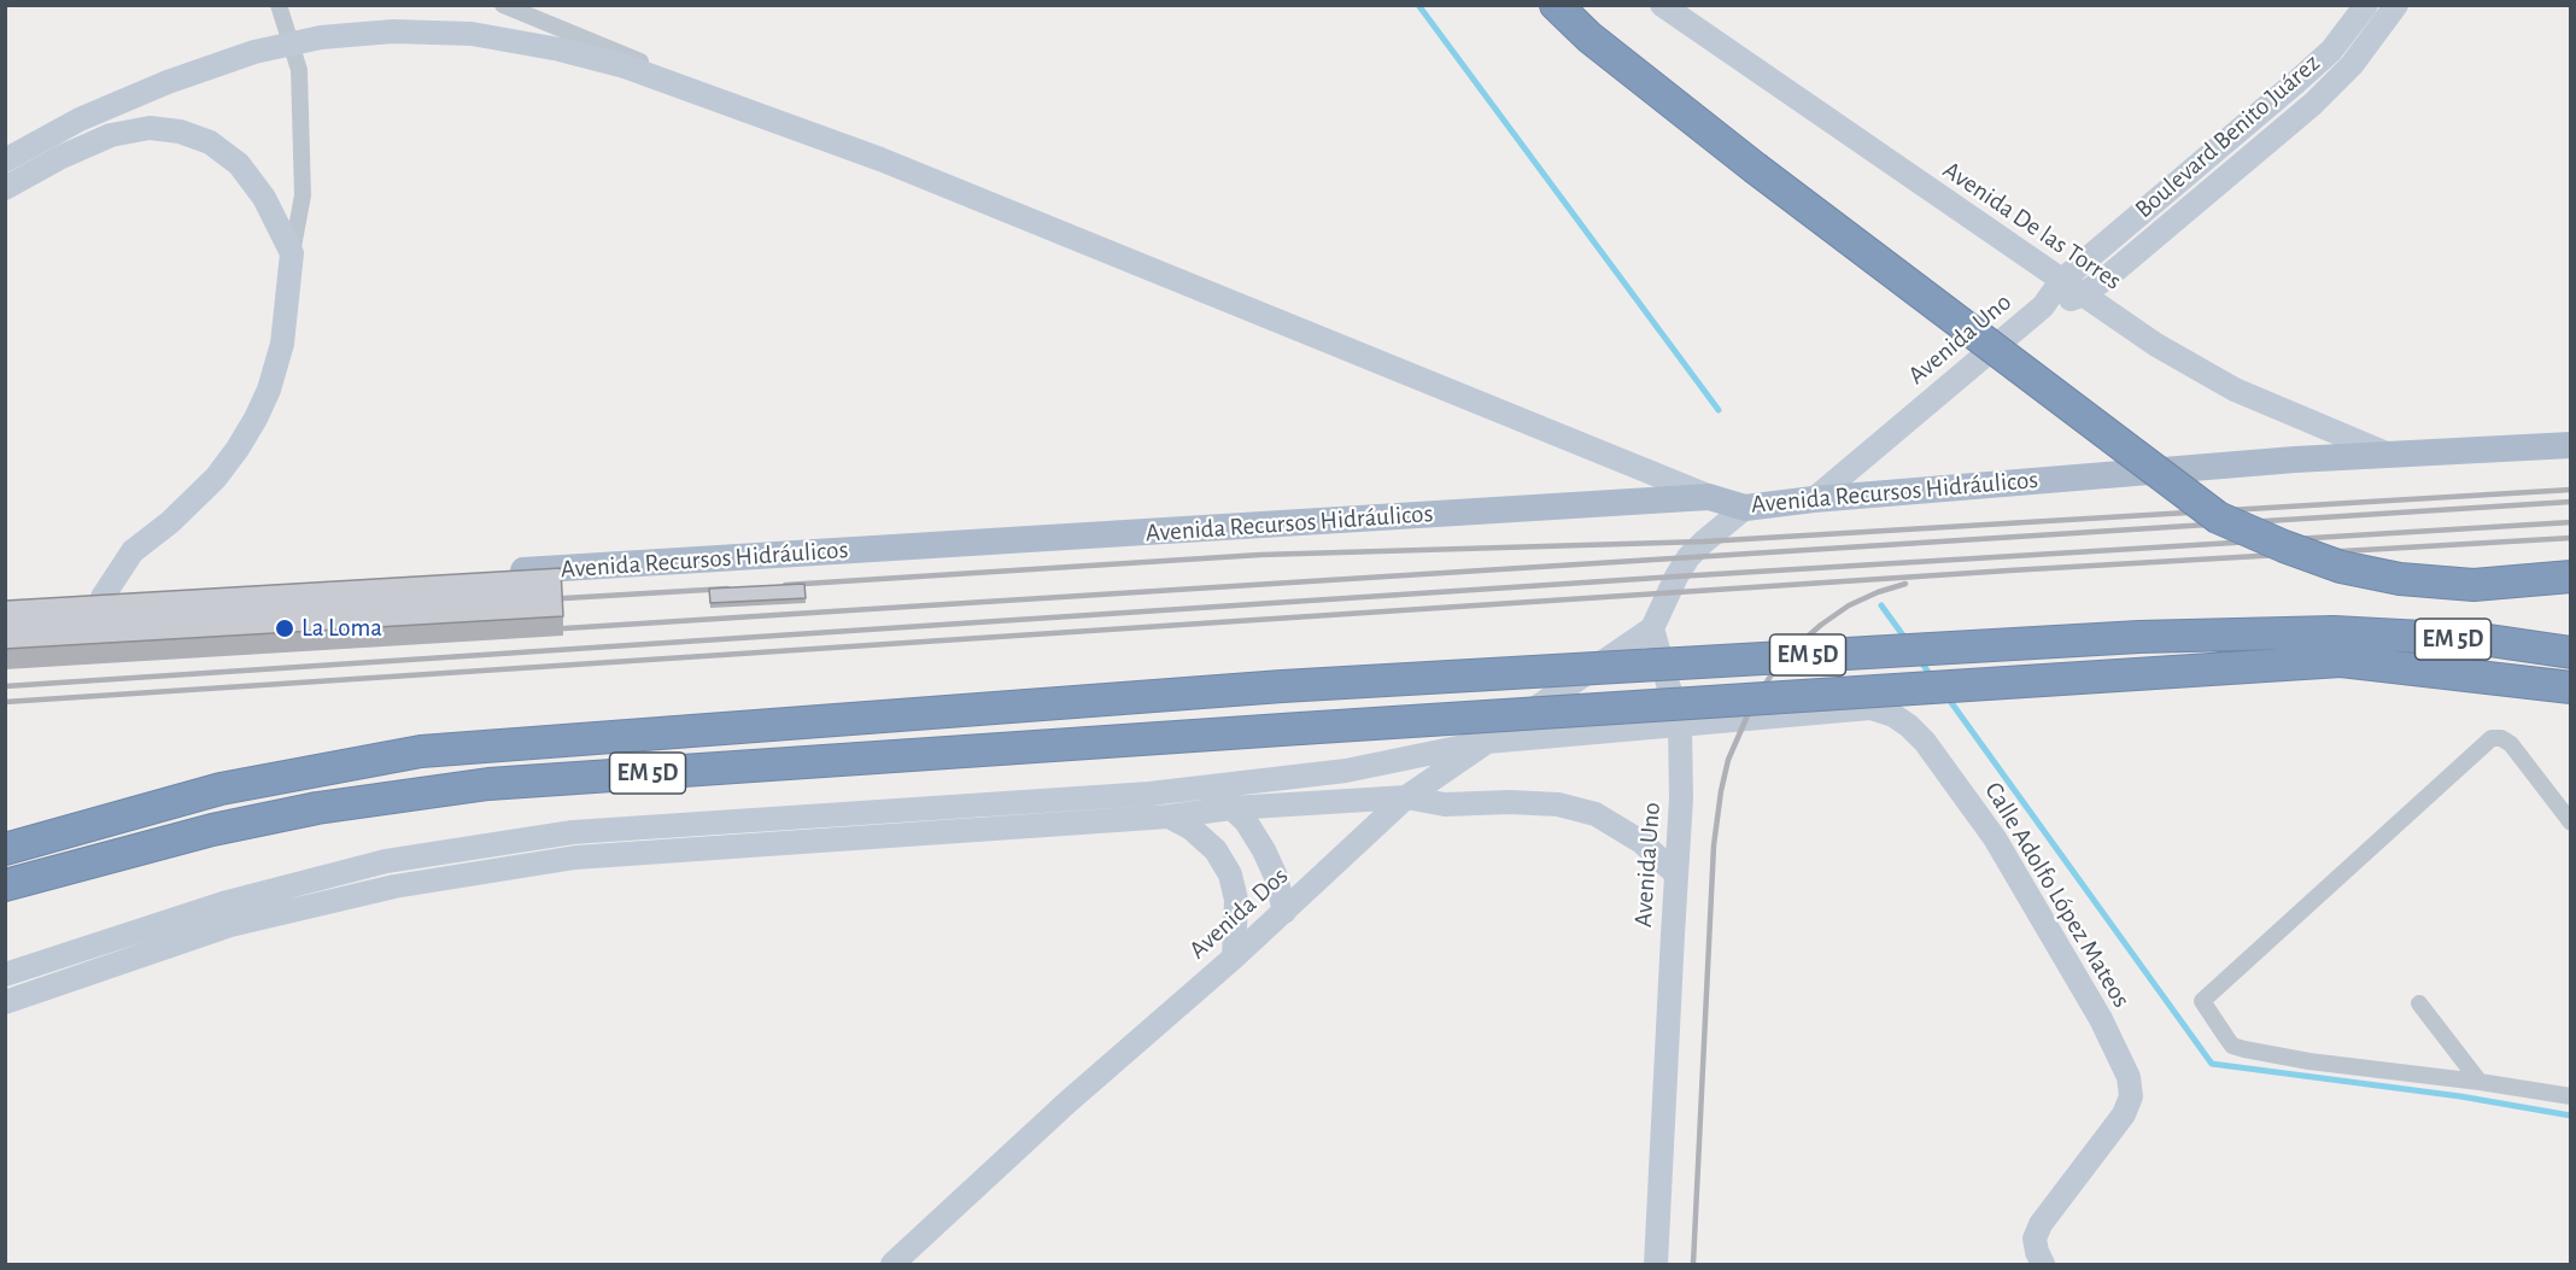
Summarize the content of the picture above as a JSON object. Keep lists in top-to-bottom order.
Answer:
{
  "streets": {
    "highway": ["EM 5D"],
    "main road": [
      "Boulevard Benito Juárez",
      "Avenida De las Torres",
      "Avenida Uno",
      "Avenida Recursos Hidráulicos",
      "Calle Adolfo López Mateos",
      "Avenida Dos"
    ]
  },
  "crossings": [
    ["Boulevard Benito Juárez", "Avenida De las Torres"],
    ["Boulevard Benito Juárez", "Avenida Uno"],
    ["Avenida De las Torres", "Avenida Uno"],
    ["Avenida De las Torres", "Avenida Recursos Hidráulicos"],
    ["Avenida Uno", "Avenida Recursos Hidráulicos"],
    ["Avenida Uno", "Calle Adolfo López Mateos"],
    ["Avenida Uno", "Avenida Dos"],
    ["Calle Adolfo López Mateos", "Avenida Dos"]
  ],
  "places": ["La Loma"]
}
